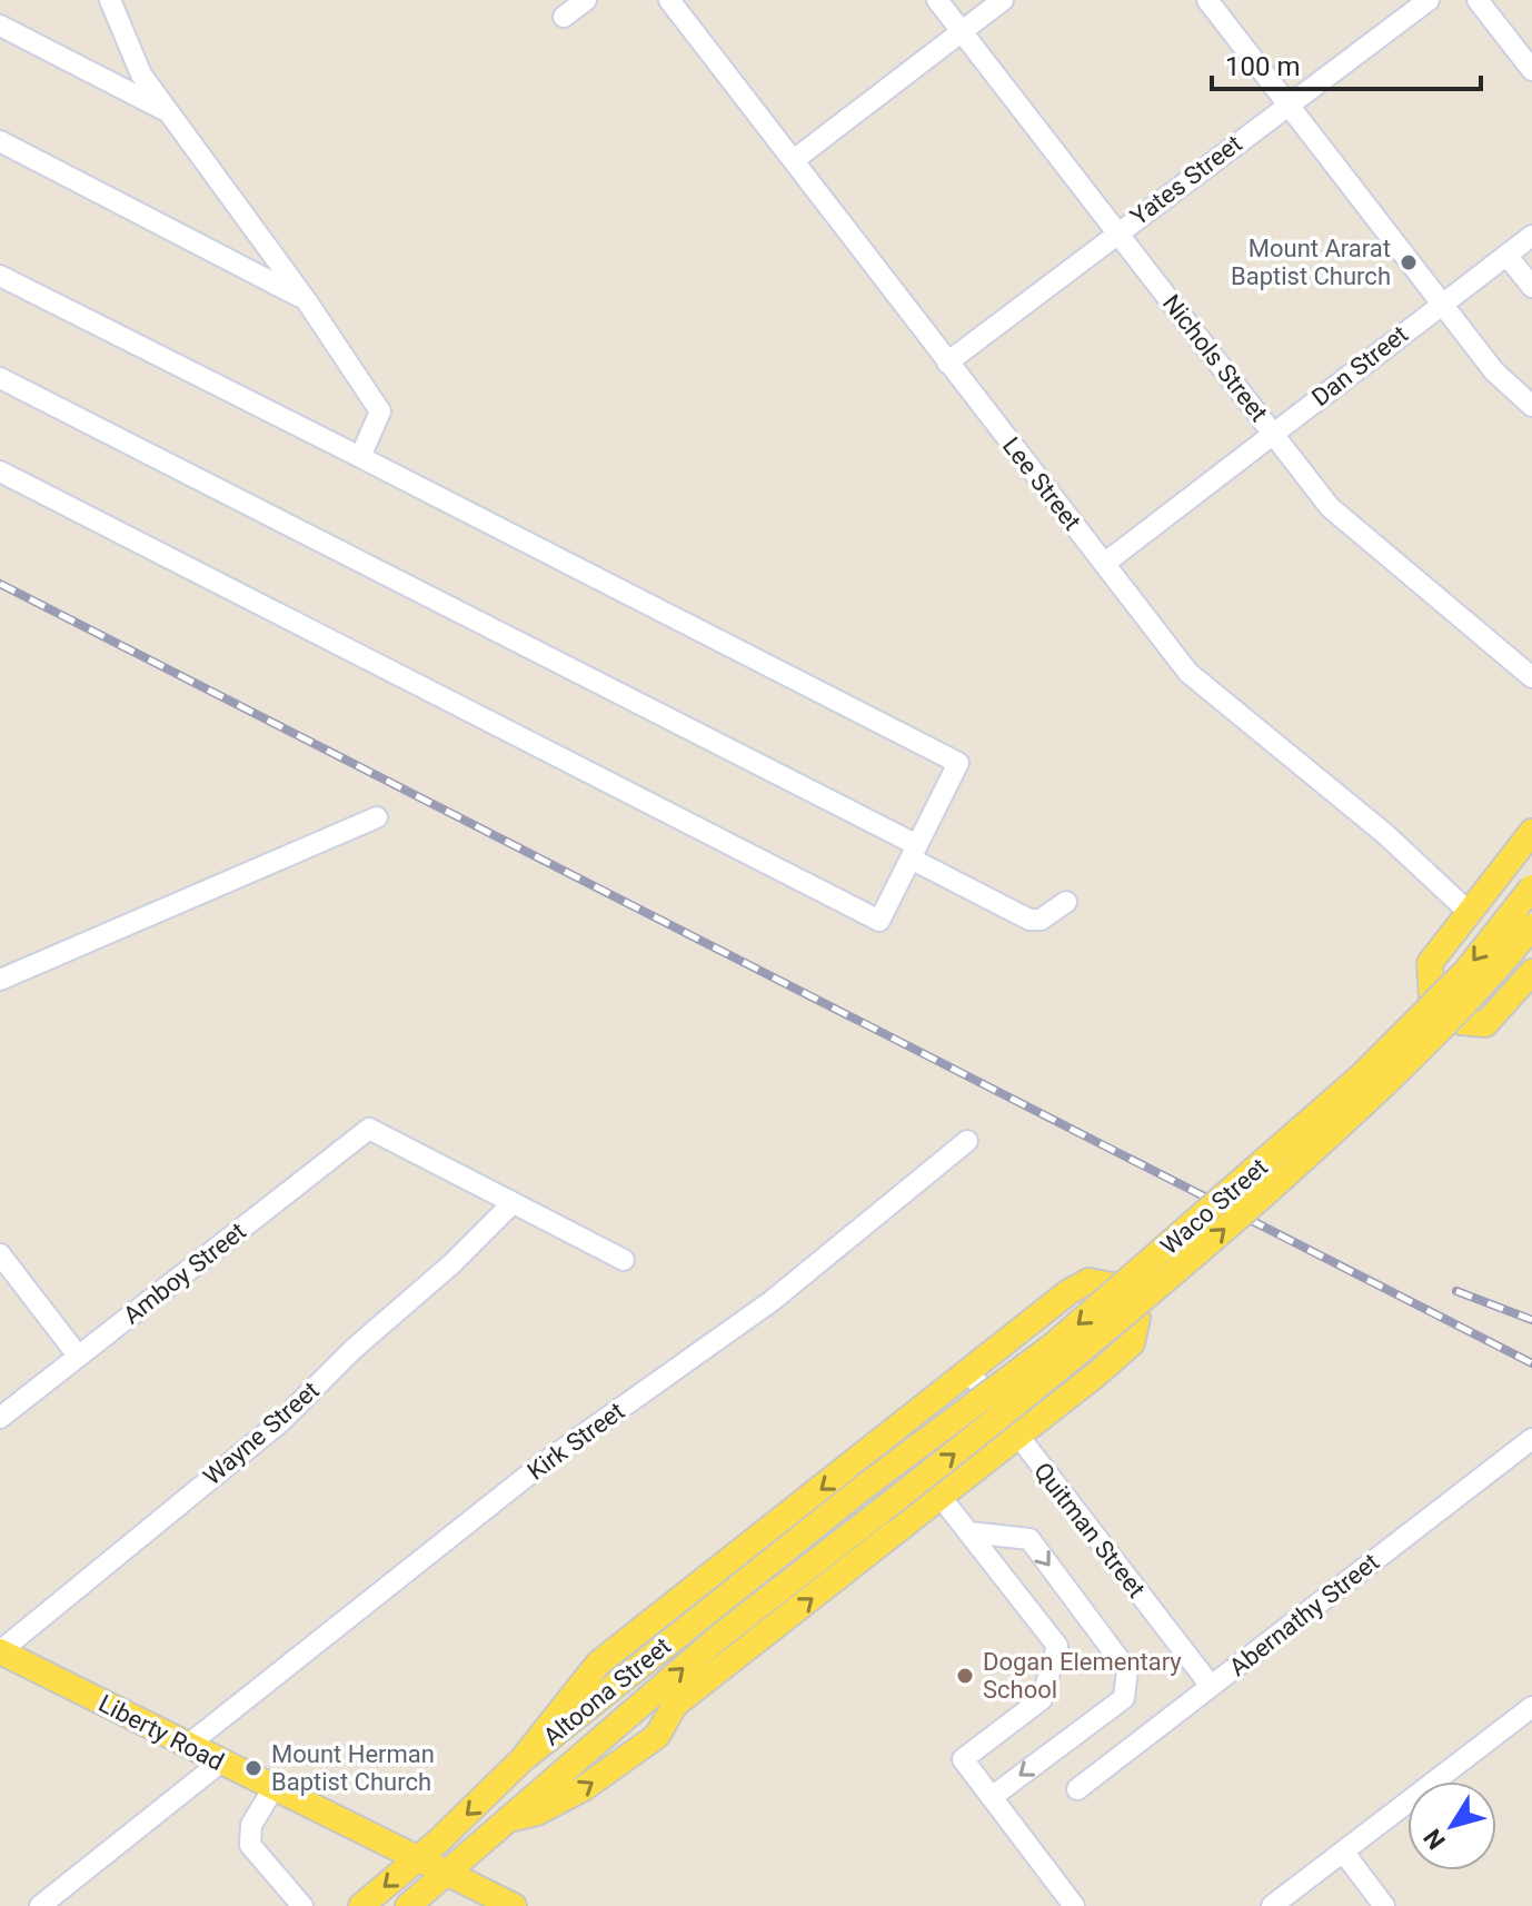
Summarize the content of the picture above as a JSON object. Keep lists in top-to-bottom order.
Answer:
{
  "streets": {
    "main road": ["Waco Street", "Altoona Street", "Liberty Road"],
    "street": [
      "Yates Street",
      "Nichols Street",
      "Dan Street",
      "Lee Street",
      "Amboy Street",
      "Wayne Street",
      "Kirk Street",
      "Quitman Street",
      "Abernathy Street"
    ]
  },
  "crossings": [
    ["Yates Street", "Nichols Street"],
    ["Yates Street", "Lee Street"],
    ["Nichols Street", "Dan Street"],
    ["Dan Street", "Lee Street"],
    ["Waco Street", "Altoona Street"],
    ["Amboy Street", "Wayne Street"],
    ["Wayne Street", "Liberty Road"],
    ["Kirk Street", "Liberty Road"],
    ["Quitman Street", "Abernathy Street"],
    ["Altoona Street", "Liberty Road"]
  ],
  "places": ["Mount Ararat Baptist Church", "Dogan Elementary School", "Mount Herman Baptist Church"],
  "scale_bar": "100 m",
  "north": "bottom left"
}
